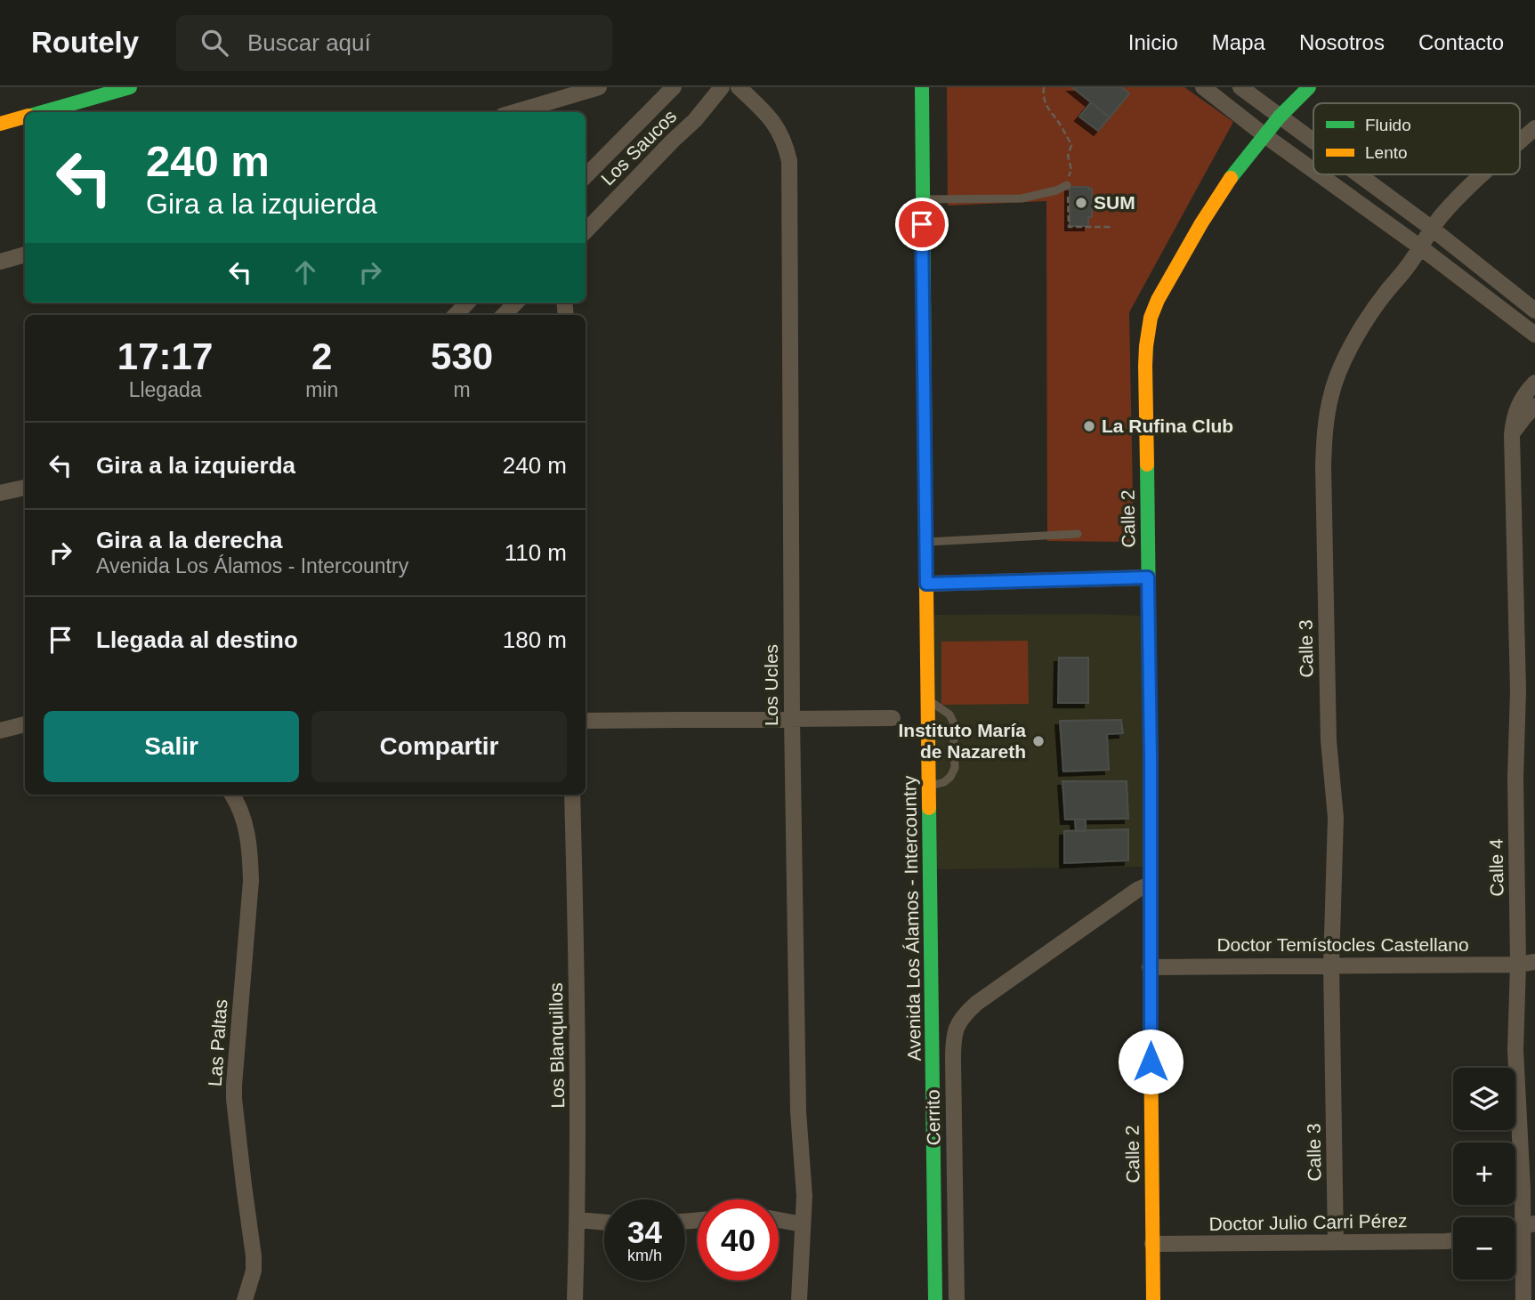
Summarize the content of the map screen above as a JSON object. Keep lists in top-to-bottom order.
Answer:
{
  "streets": {
    "main road": ["Calle 2", "Avenida Los Álamos - Intercountry"],
    "street": [
      "Los Saucos",
      "Calle 3",
      "Los Ucles",
      "Calle 4",
      "Doctor Temístocles Castellano",
      "Las Paltas",
      "Los Blanquillos",
      "Cerrito",
      "Doctor Julio Carri Pérez"
    ]
  },
  "crossings": [
    ["Calle 2", "Doctor Temístocles Castellano"],
    ["Calle 2", "Cerrito"],
    ["Calle 2", "Doctor Julio Carri Pérez"],
    ["Calle 3", "Doctor Temístocles Castellano"],
    ["Calle 3", "Doctor Julio Carri Pérez"],
    ["Calle 4", "Doctor Temístocles Castellano"]
  ],
  "places": ["SUM", "La Rufina Club", "Instituto María de Nazareth"],
  "legend": ["Fluido", "Lento"],
  "page": {
    "header": "Routely",
    "search": "Buscar aquí",
    "nav": [
      "Inicio",
      "Mapa",
      "Nosotros",
      "Contacto"
    ],
    "turn": ["240 m", "Gira a la izquierda"],
    "eta": [
      "17:17",
      "Llegada",
      "2",
      "min",
      "530",
      "m"
    ],
    "list": [
      {
        "name": "Gira a la izquierda",
        "value": "240 m"
      },
      {
        "name": "Gira a la derecha",
        "note": "Avenida Los Álamos - Intercountry",
        "value": "110 m"
      },
      {
        "name": "Llegada al destino",
        "value": "180 m"
      }
    ],
    "buttons": ["Salir", "Compartir"],
    "map_buttons": ["+", "−"],
    "speed": "34 km/h",
    "limit": "40"
  }
}
